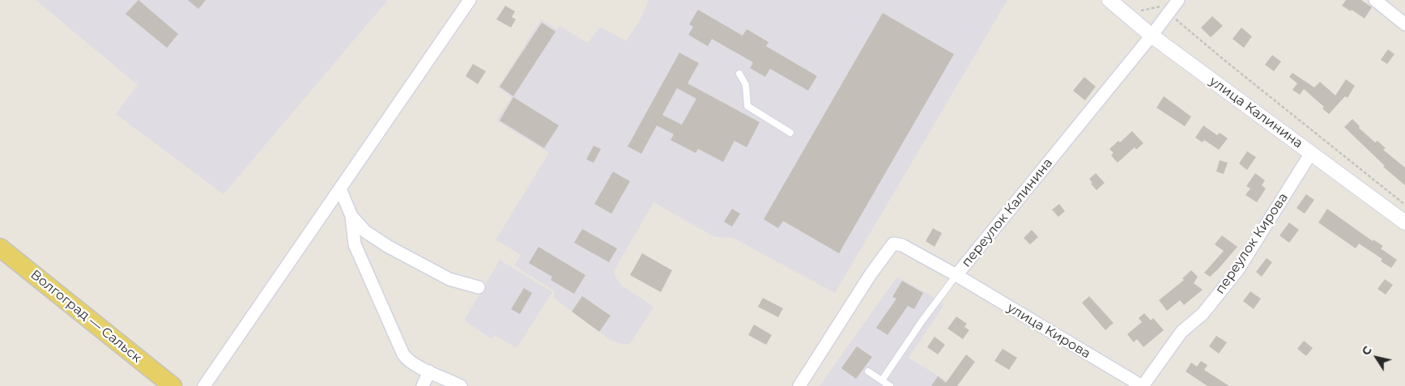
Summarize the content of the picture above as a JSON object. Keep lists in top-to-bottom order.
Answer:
{
  "streets": {
    "main road": ["Волгоград — Сальск"],
    "street": [
      "улица Калинина",
      "переулок Калинина",
      "переулок Кирова",
      "улица Кирова"
    ]
  },
  "crossings": [
    ["улица Калинина", "переулок Калинина"],
    ["улица Калинина", "переулок Кирова"],
    ["переулок Калинина", "улица Кирова"],
    ["переулок Кирова", "улица Кирова"]
  ],
  "north": "top left"
}
